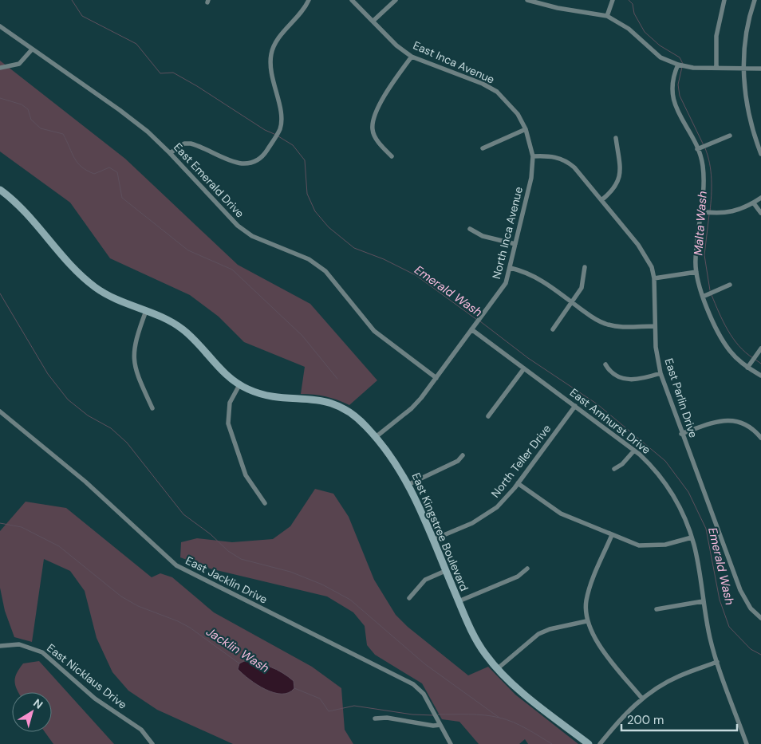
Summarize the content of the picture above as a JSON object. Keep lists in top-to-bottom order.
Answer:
{
  "streets": {
    "street": [
      "East Inca Avenue",
      "East Emerald Drive",
      "North Inca Avenue",
      "East Parlin Drive",
      "East Amhurst Drive",
      "North Teller Drive",
      "East Kingstree Boulevard",
      "East Jacklin Drive",
      "East Nicklaus Drive"
    ]
  },
  "crossings": [
    ["East Inca Avenue", "North Inca Avenue"],
    ["East Emerald Drive", "North Inca Avenue"],
    ["North Inca Avenue", "East Parlin Drive"],
    ["North Inca Avenue", "East Amhurst Drive"],
    ["North Inca Avenue", "East Kingstree Boulevard"],
    ["East Amhurst Drive", "North Teller Drive"],
    ["North Teller Drive", "East Kingstree Boulevard"]
  ],
  "water": ["Malta Wash", "Emerald Wash", "Jacklin Wash"],
  "scale_bar": "200 m",
  "north": "top right"
}
